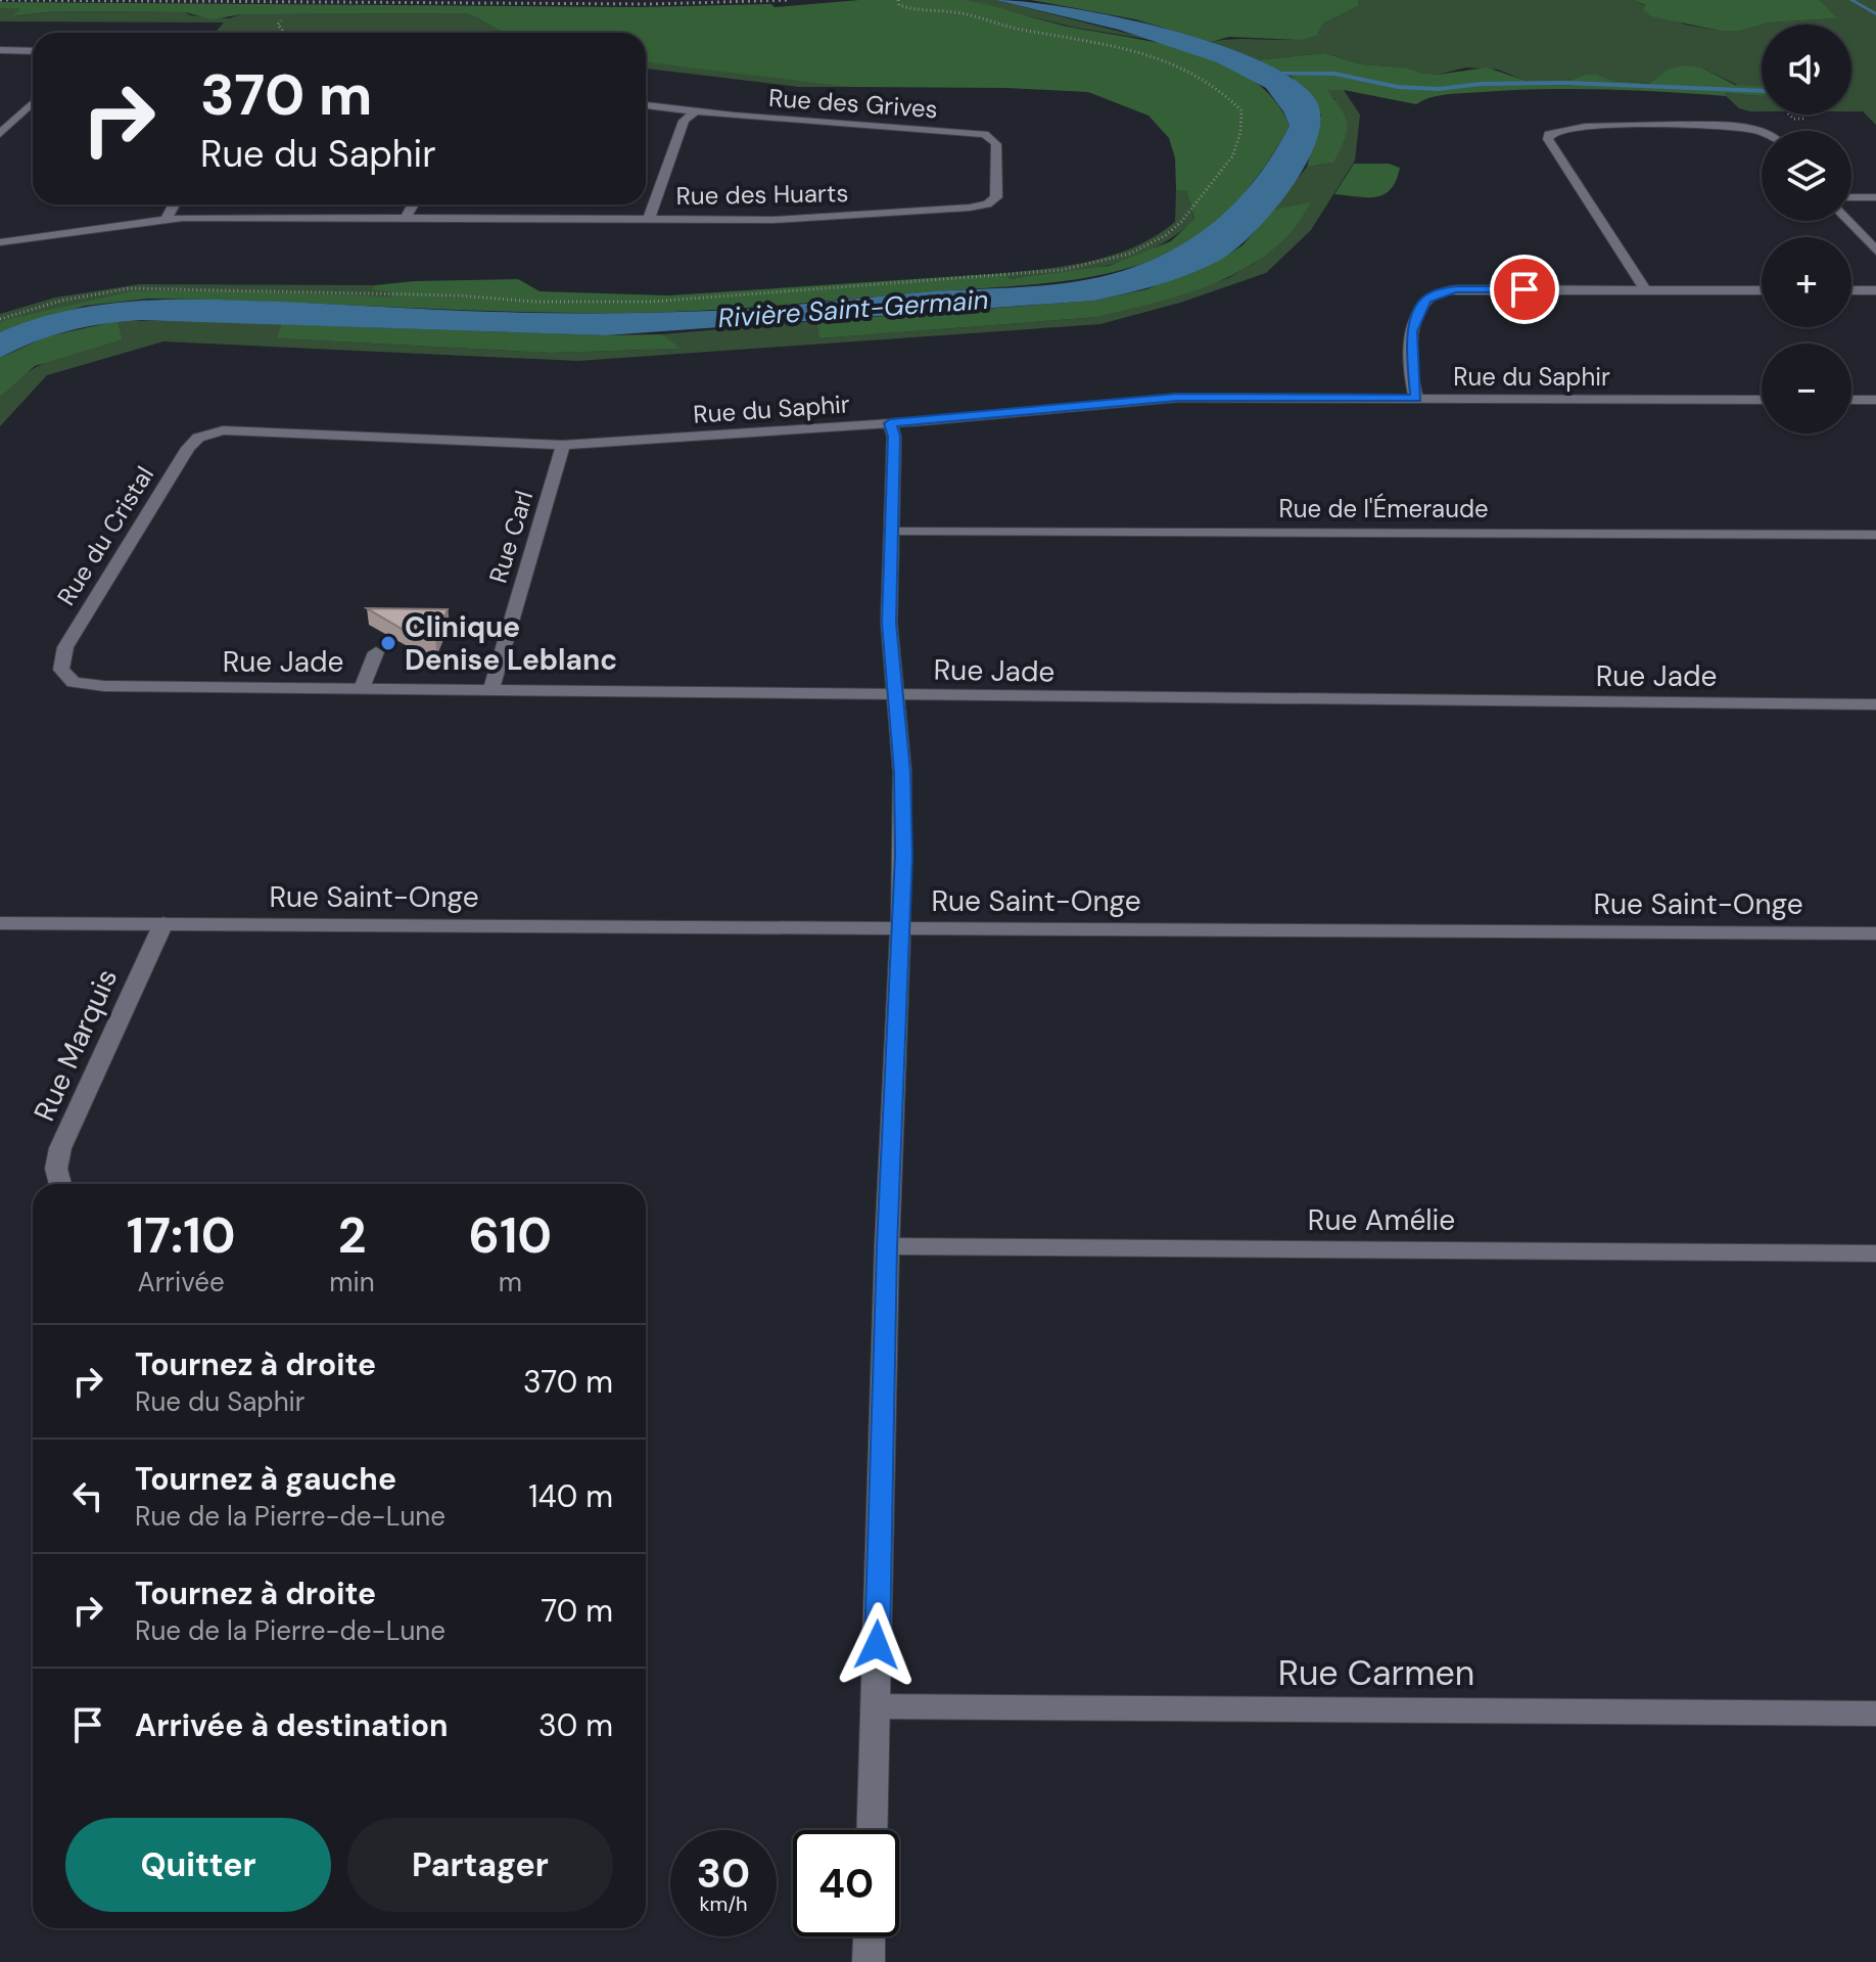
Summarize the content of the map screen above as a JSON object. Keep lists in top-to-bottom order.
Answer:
{
  "streets": {
    "street": [
      "Rue des Grives",
      "Rue des Huarts",
      "Rue du Saphir",
      "Rue de l'Émeraude",
      "Rue du Cristal",
      "Rue Carl",
      "Rue Jade",
      "Rue Saint-Onge",
      "Rue Marquis",
      "Rue Amélie",
      "Rue Carmen"
    ]
  },
  "crossings": [
    ["Rue des Grives", "Rue des Huarts"],
    ["Rue du Saphir", "Rue du Cristal"],
    ["Rue du Saphir", "Rue Carl"],
    ["Rue du Cristal", "Rue Jade"],
    ["Rue Carl", "Rue Jade"],
    ["Rue Saint-Onge", "Rue Marquis"]
  ],
  "water": ["Rivière Saint-Germain"],
  "places": ["Clinique Denise Leblanc"],
  "page": {
    "map_buttons": ["+", "−"],
    "turn": ["370 m", "Rue du Saphir"],
    "eta": [
      "17:10",
      "Arrivée",
      "2",
      "min",
      "610",
      "m"
    ],
    "list": [
      {
        "name": "Tournez à droite",
        "note": "Rue du Saphir",
        "value": "370 m"
      },
      {
        "name": "Tournez à gauche",
        "note": "Rue de la Pierre-de-Lune",
        "value": "140 m"
      },
      {
        "name": "Tournez à droite",
        "note": "Rue de la Pierre-de-Lune",
        "value": "70 m"
      },
      {
        "name": "Arrivée à destination",
        "value": "30 m"
      }
    ],
    "buttons": ["Quitter", "Partager"],
    "speed": "30 km/h",
    "limit": "40"
  }
}
